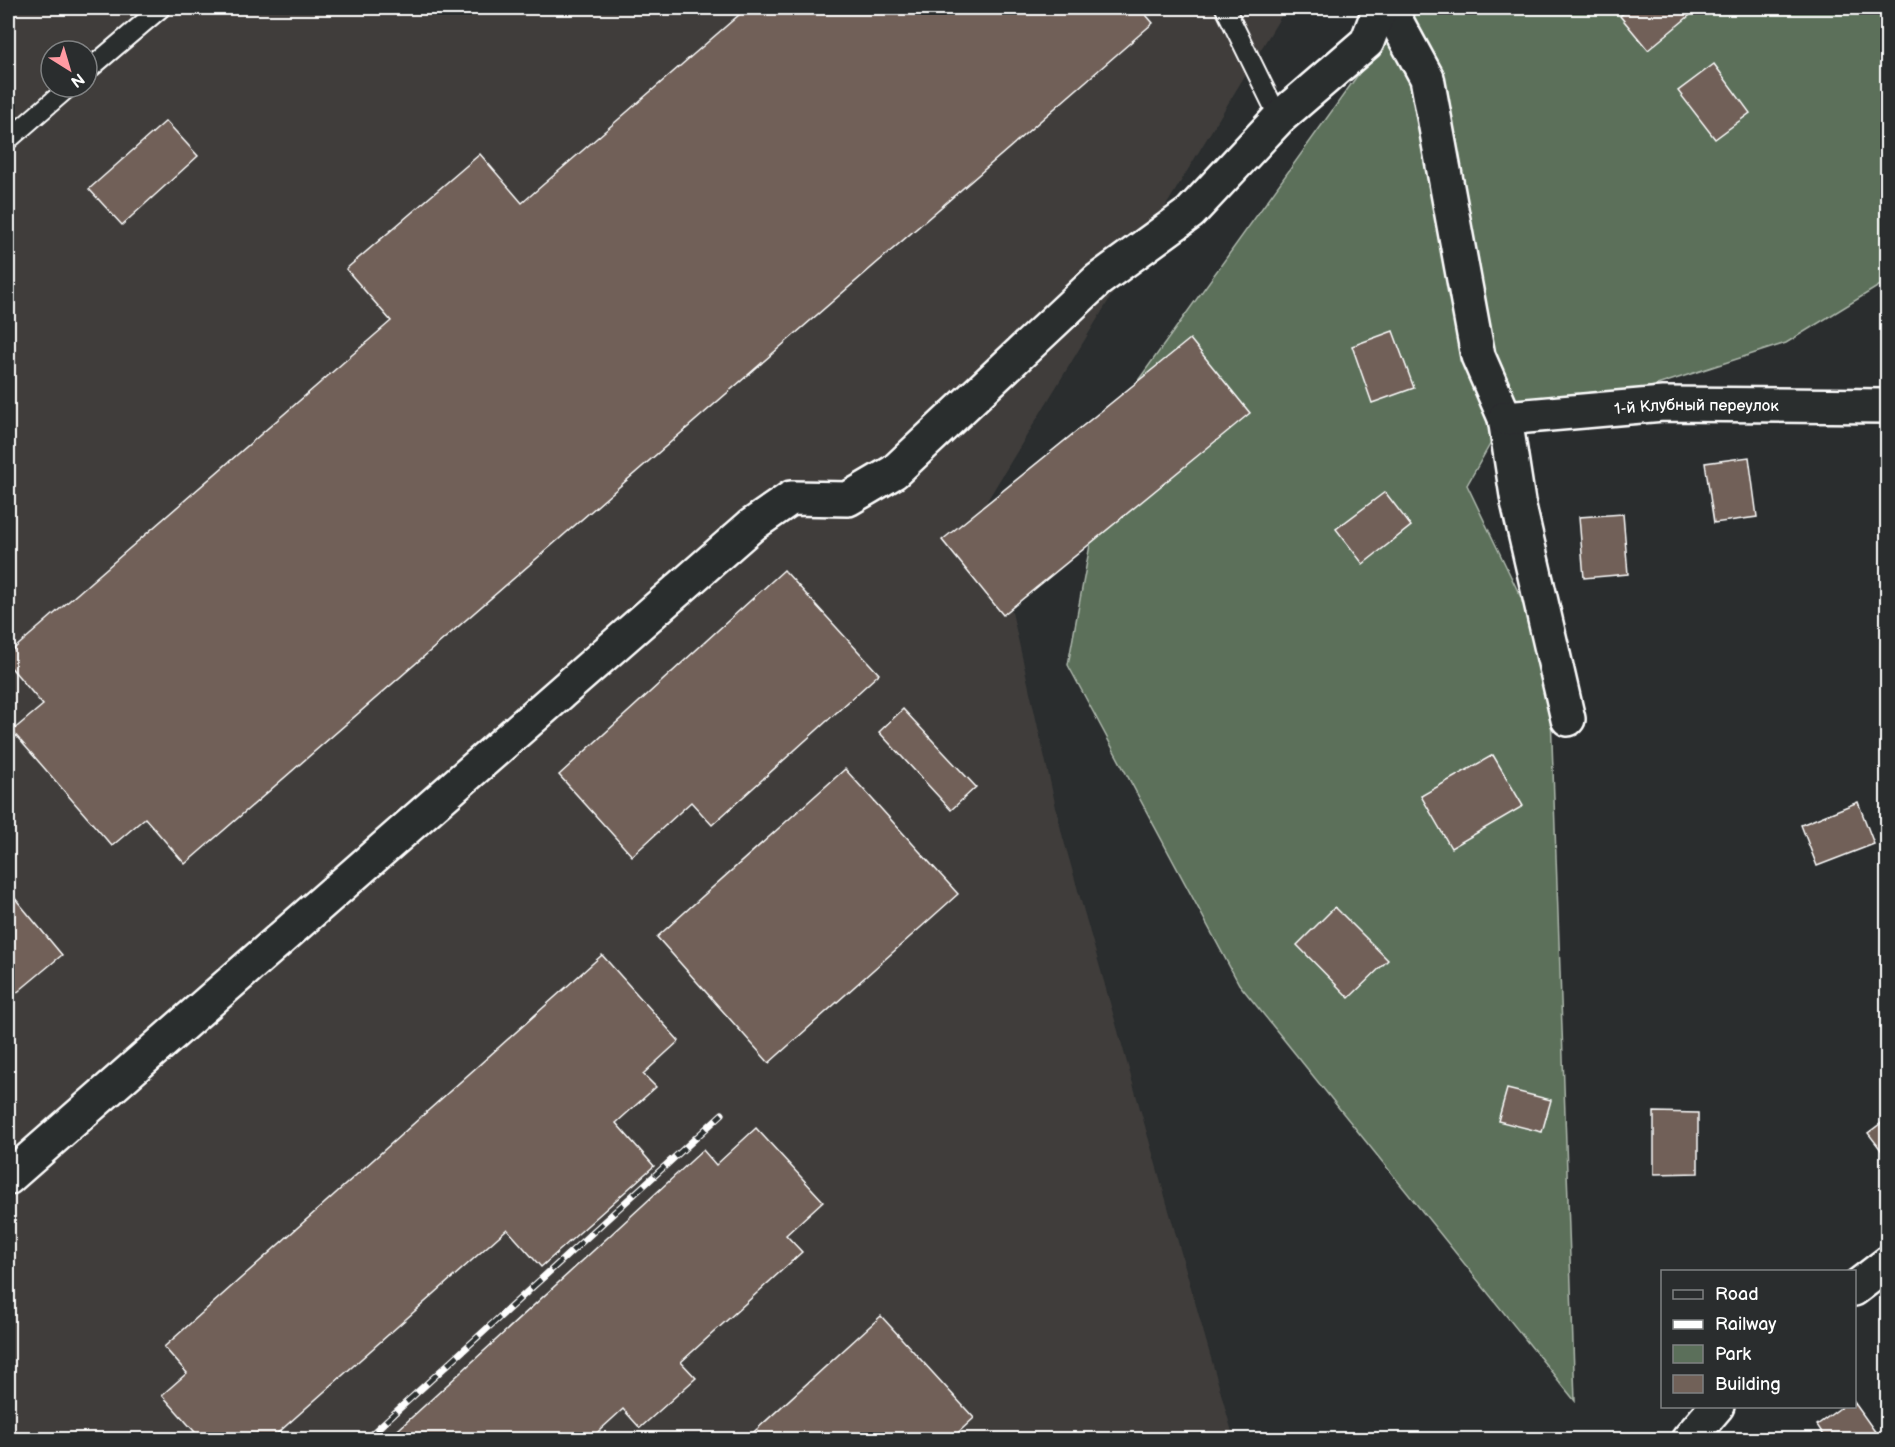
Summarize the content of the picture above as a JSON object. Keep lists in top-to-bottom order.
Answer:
{
  "streets": {
    "street": ["1-й Клубный переулок"]
  },
  "legend": [
    "Road",
    "Railway",
    "Park",
    "Building"
  ],
  "north": "bottom right"
}
